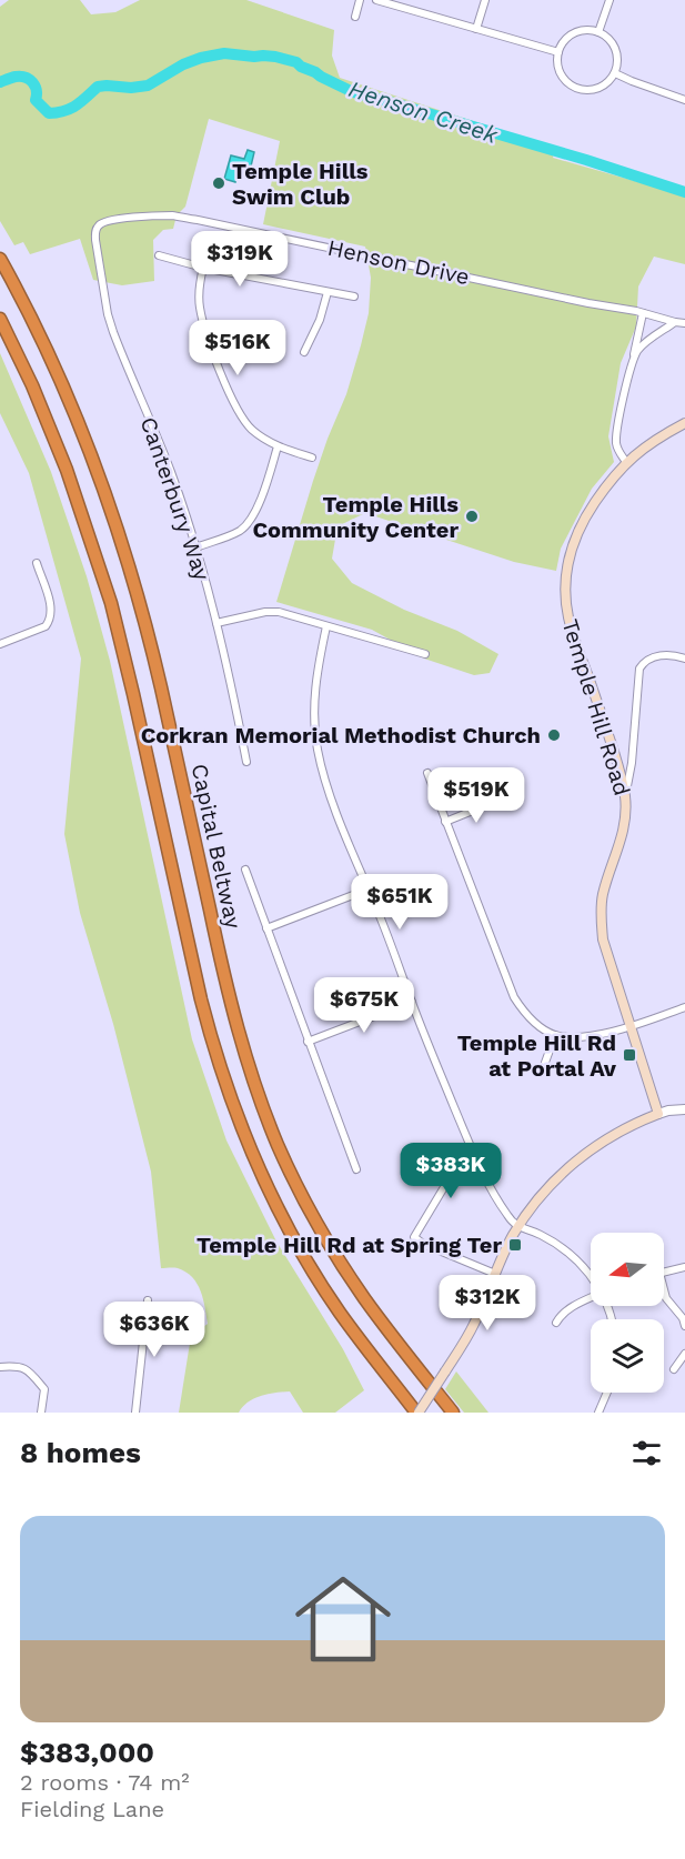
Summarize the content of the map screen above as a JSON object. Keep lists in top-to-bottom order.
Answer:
{
  "streets": {
    "highway": ["Capital Beltway"],
    "main road": ["Temple Hill Road"],
    "street": ["Henson Drive", "Canterbury Way"]
  },
  "crossings": [
    ["Henson Drive", "Canterbury Way"]
  ],
  "water": ["Henson Creek"],
  "places": {
    "other": ["Temple Hills Swim Club", "Temple Hills Community Center", "Corkran Memorial Methodist Church"],
    "transit": ["Temple Hill Rd at Portal Av", "Temple Hill Rd at Spring Ter"]
  },
  "north": "left",
  "page": {
    "price": [
      "$319K",
      "$516K",
      "$519K",
      "$651K",
      "$675K",
      "$383K",
      "$312K",
      "$636K"
    ],
    "heading": "8 homes",
    "list": [
      {
        "name": "$383,000",
        "note": "2 rooms · 74 m² · Fielding Lane"
      }
    ]
  }
}
